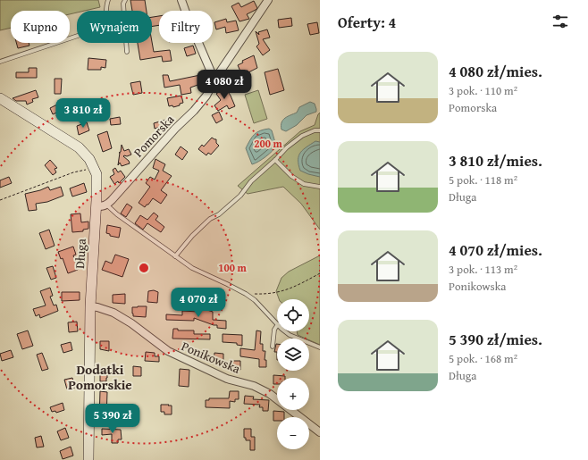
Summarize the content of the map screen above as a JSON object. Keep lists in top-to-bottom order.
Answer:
{
  "streets": {
    "street": ["Pomorska", "Długa", "Ponikowska"]
  },
  "crossings": [
    ["Długa", "Ponikowska"]
  ],
  "districts": ["Dodatki Pomorskie"],
  "page": {
    "heading": "Oferty: 4",
    "chip": ["Kupno", "Wynajem", "Filtry"],
    "list": [
      {
        "name": "4 080 zł/mies.",
        "note": "3 pok. · 110 m² · Pomorska"
      },
      {
        "name": "3 810 zł/mies.",
        "note": "5 pok. · 118 m² · Długa"
      },
      {
        "name": "4 070 zł/mies.",
        "note": "3 pok. · 113 m² · Ponikowska"
      },
      {
        "name": "5 390 zł/mies.",
        "note": "5 pok. · 168 m² · Długa"
      }
    ],
    "price": [
      "4 080 zł",
      "3 810 zł",
      "4 070 zł",
      "5 390 zł"
    ],
    "map_buttons": ["+", "−"]
  },
  "rings": ["200 m", "100 m"]
}
